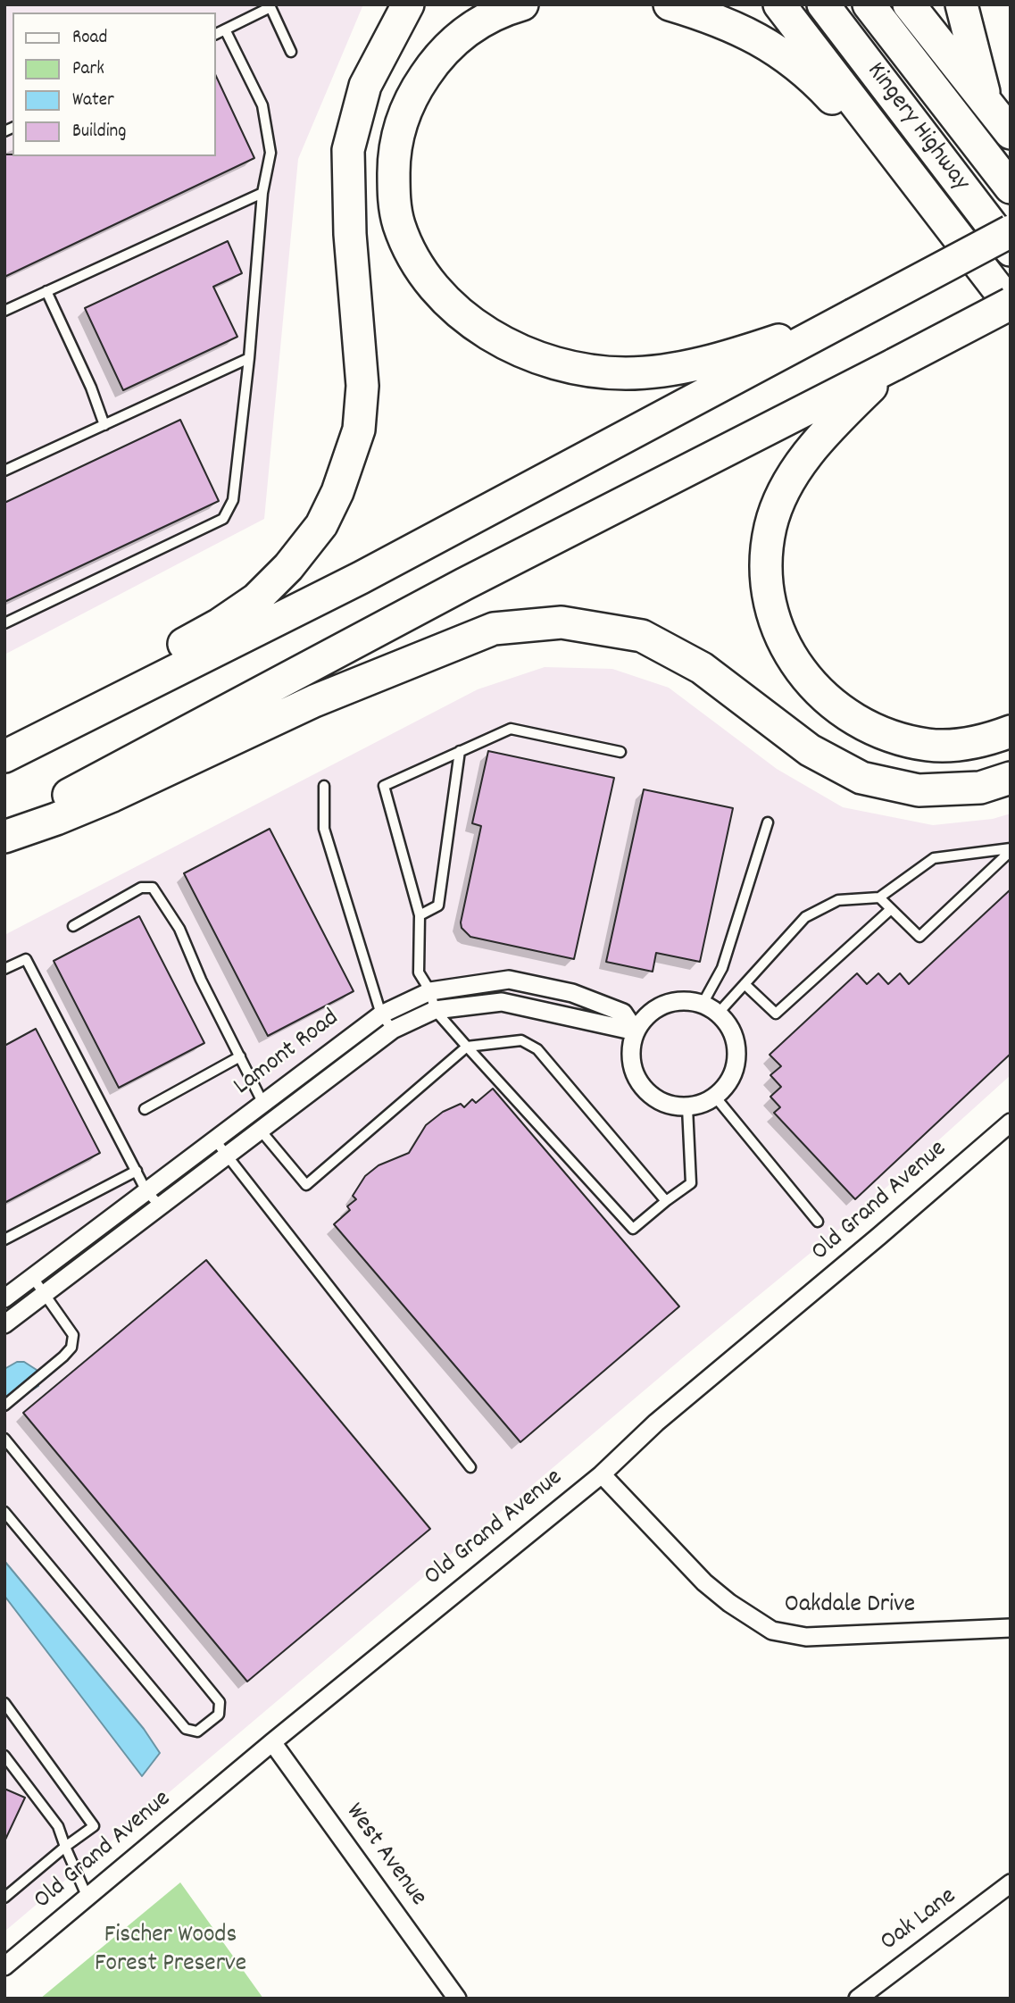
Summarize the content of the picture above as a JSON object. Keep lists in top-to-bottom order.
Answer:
{
  "streets": {
    "highway": ["Kingery Highway"],
    "street": [
      "Lamont Road",
      "Old Grand Avenue",
      "Oakdale Drive",
      "West Avenue",
      "Oak Lane"
    ]
  },
  "crossings": [
    ["Old Grand Avenue", "Oakdale Drive"],
    ["Old Grand Avenue", "West Avenue"]
  ],
  "parks": ["Fischer Woods Forest Preserve"],
  "legend": [
    "Road",
    "Park",
    "Water",
    "Building"
  ]
}
